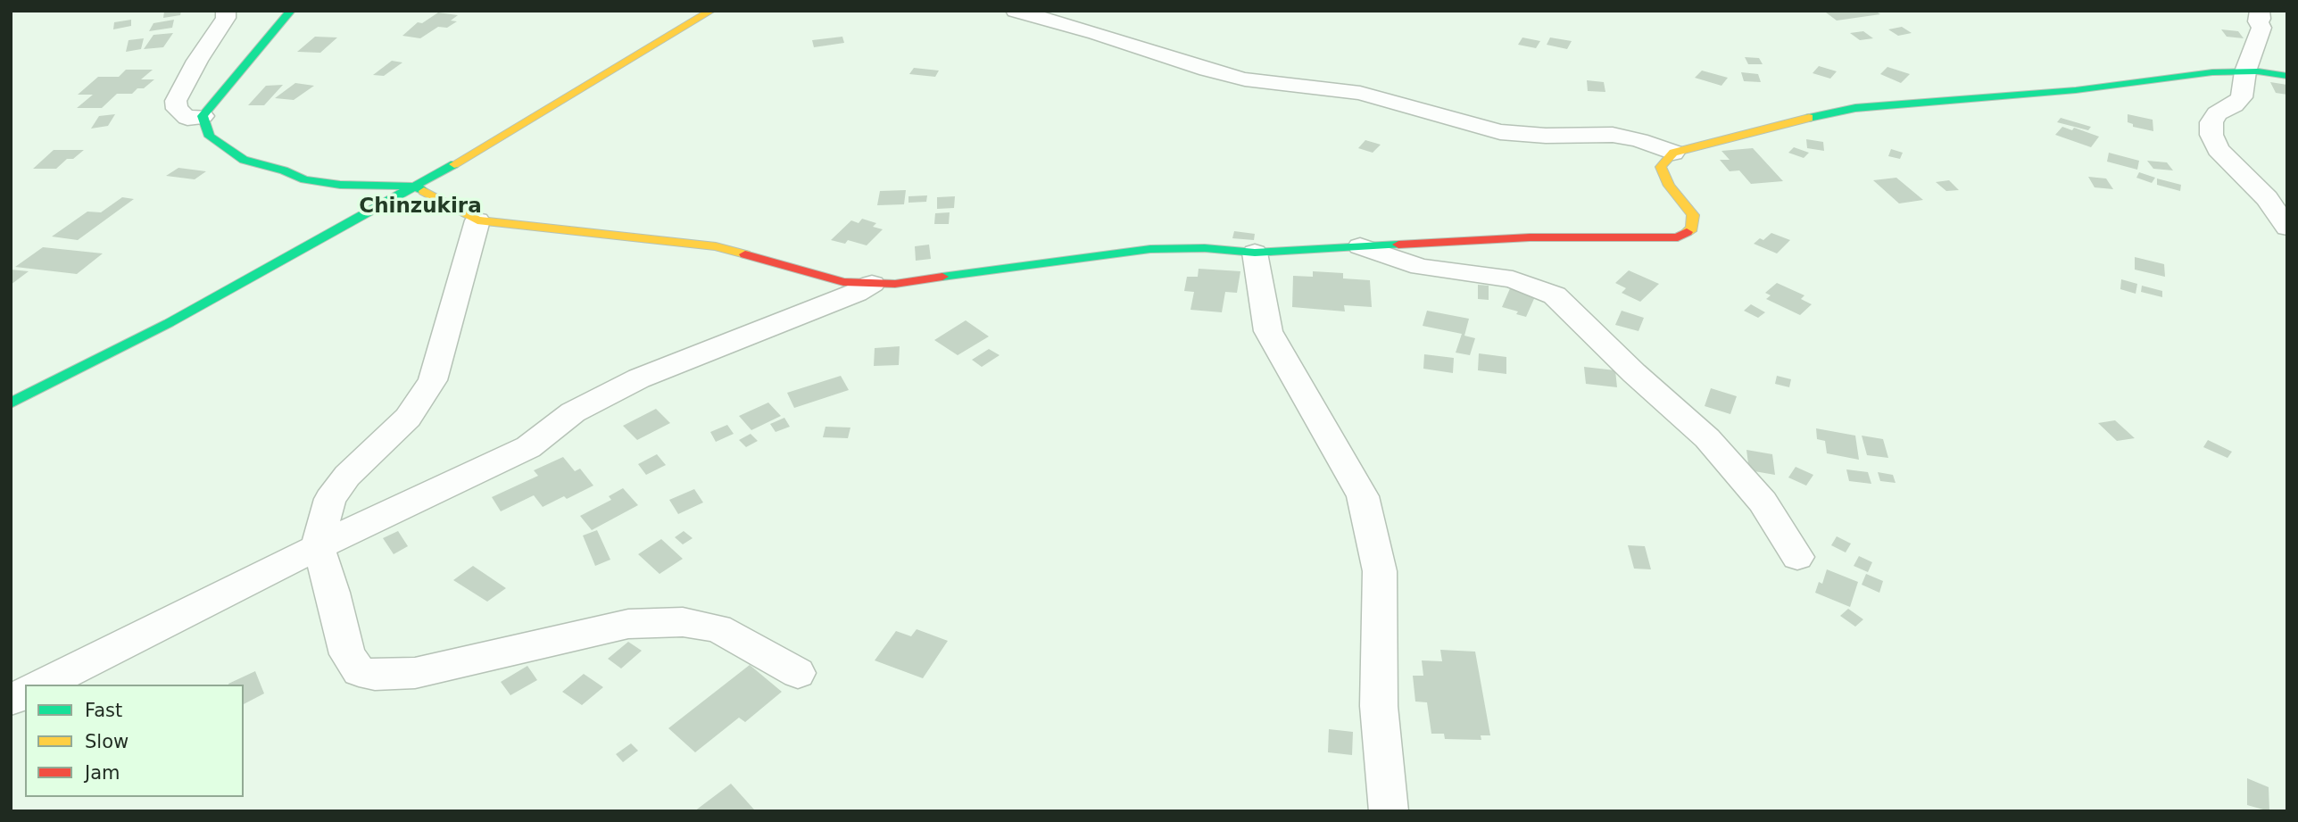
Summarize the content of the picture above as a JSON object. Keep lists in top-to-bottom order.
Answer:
{
  "districts": ["Chinzukira"],
  "legend": ["Fast", "Slow", "Jam"]
}
